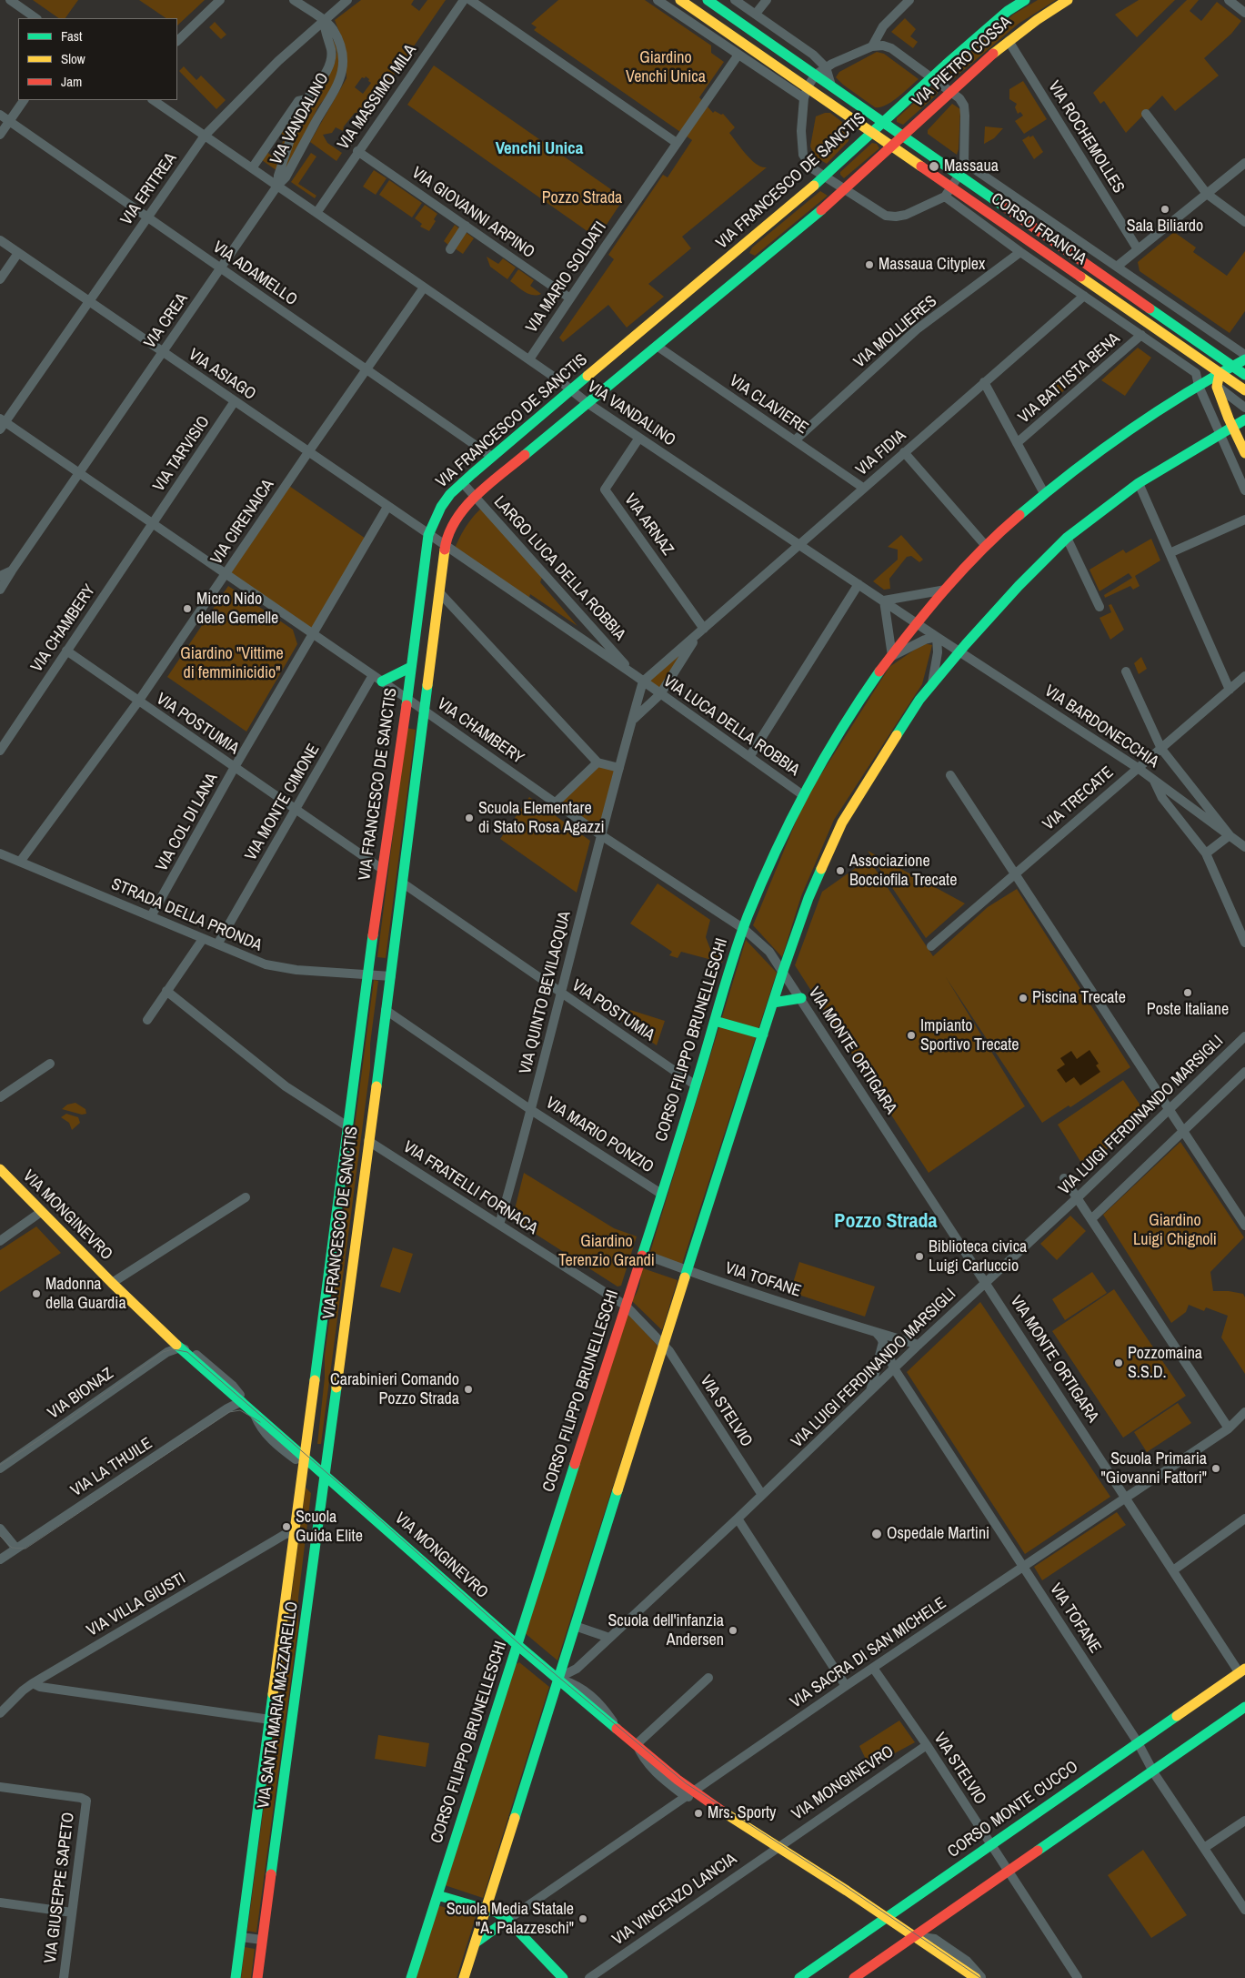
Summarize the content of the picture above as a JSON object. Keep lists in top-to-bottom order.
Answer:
{
  "streets": {
    "street": [
      "VIA PIETRO COSSA",
      "VIA MASSIMO MILA",
      "VIA VANDALINO",
      "VIA ROCHEMOLLES",
      "VIA FRANCESCO DE SANCTIS",
      "VIA ERITREA",
      "VIA GIOVANNI ARPINO",
      "CORSO FRANCIA",
      "VIA ADAMELLO",
      "VIA MARIO SOLDATI",
      "VIA CREA",
      "VIA MOLLIERES",
      "VIA ASIAGO",
      "VIA BATTISTA BENA",
      "VIA CLAVIERE",
      "VIA FIDIA",
      "VIA TARVISIO",
      "VIA CIRENAICA",
      "VIA ARNAZ",
      "LARGO LUCA DELLA ROBBIA",
      "VIA CHAMBERY",
      "VIA POSTUMIA",
      "VIA LUCA DELLA ROBBIA",
      "VIA BARDONECCHIA",
      "VIA TRECATE",
      "VIA MONTE CIMONE",
      "VIA COL DI LANA",
      "STRADA DELLA PRONDA",
      "VIA QUINTO BEVILACQUA",
      "CORSO FILIPPO BRUNELLESCHI",
      "VIA MONTE ORTIGARA",
      "VIA LUIGI FERDINANDO MARSIGLI",
      "VIA MARIO PONZIO",
      "VIA FRATELLI FORNACA",
      "VIA MONGINEVRO",
      "VIA TOFANE",
      "VIA BIONAZ",
      "VIA STELVIO",
      "VIA LA THUILE",
      "VIA VILLA GIUSTI",
      "VIA SACRA DI SAN MICHELE",
      "VIA SANTA MARIA MAZZARELLO",
      "CORSO MONTE CUCCO",
      "VIA GIUSEPPE SAPETO",
      "VIA VINCENZO LANCIA"
    ]
  },
  "crossings": [
    ["VIA PIETRO COSSA", "VIA ROCHEMOLLES"],
    ["VIA PIETRO COSSA", "VIA FRANCESCO DE SANCTIS"],
    ["VIA PIETRO COSSA", "CORSO FRANCIA"],
    ["VIA MASSIMO MILA", "VIA VANDALINO"],
    ["VIA MASSIMO MILA", "VIA GIOVANNI ARPINO"],
    ["VIA VANDALINO", "VIA FRANCESCO DE SANCTIS"],
    ["VIA VANDALINO", "VIA ERITREA"],
    ["VIA VANDALINO", "VIA MARIO SOLDATI"],
    ["VIA VANDALINO", "VIA CREA"],
    ["VIA VANDALINO", "VIA FIDIA"],
    ["VIA VANDALINO", "VIA CIRENAICA"],
    ["VIA VANDALINO", "VIA ARNAZ"],
    ["VIA VANDALINO", "VIA BARDONECCHIA"],
    ["VIA VANDALINO", "CORSO FILIPPO BRUNELLESCHI"],
    ["VIA FRANCESCO DE SANCTIS", "CORSO FRANCIA"],
    ["VIA FRANCESCO DE SANCTIS", "VIA ADAMELLO"],
    ["VIA FRANCESCO DE SANCTIS", "VIA ASIAGO"],
    ["VIA FRANCESCO DE SANCTIS", "VIA CLAVIERE"],
    ["VIA FRANCESCO DE SANCTIS", "LARGO LUCA DELLA ROBBIA"],
    ["VIA FRANCESCO DE SANCTIS", "VIA CHAMBERY"],
    ["VIA FRANCESCO DE SANCTIS", "VIA POSTUMIA"],
    ["VIA FRANCESCO DE SANCTIS", "STRADA DELLA PRONDA"],
    ["VIA FRANCESCO DE SANCTIS", "VIA MARIO PONZIO"],
    ["VIA FRANCESCO DE SANCTIS", "VIA FRATELLI FORNACA"],
    ["VIA FRANCESCO DE SANCTIS", "VIA MONGINEVRO"],
    ["VIA FRANCESCO DE SANCTIS", "VIA SANTA MARIA MAZZARELLO"],
    ["VIA ERITREA", "VIA ADAMELLO"],
    ["VIA ERITREA", "VIA ASIAGO"],
    ["VIA ERITREA", "VIA CHAMBERY"],
    ["VIA GIOVANNI ARPINO", "VIA MARIO SOLDATI"],
    ["CORSO FRANCIA", "VIA MOLLIERES"],
    ["CORSO FRANCIA", "VIA BATTISTA BENA"],
    ["CORSO FRANCIA", "VIA FIDIA"],
    ["CORSO FRANCIA", "CORSO FILIPPO BRUNELLESCHI"],
    ["VIA ADAMELLO", "VIA CREA"],
    ["VIA ADAMELLO", "VIA CIRENAICA"],
    ["VIA CREA", "VIA ASIAGO"],
    ["VIA CREA", "VIA CHAMBERY"],
    ["VIA MOLLIERES", "VIA CLAVIERE"],
    ["VIA ASIAGO", "VIA TARVISIO"],
    ["VIA ASIAGO", "VIA CIRENAICA"],
    ["VIA ASIAGO", "LARGO LUCA DELLA ROBBIA"],
    ["VIA ASIAGO", "VIA COL DI LANA"],
    ["VIA BATTISTA BENA", "VIA FIDIA"],
    ["VIA BATTISTA BENA", "CORSO FILIPPO BRUNELLESCHI"],
    ["VIA CLAVIERE", "VIA FIDIA"],
    ["VIA FIDIA", "VIA ARNAZ"],
    ["VIA FIDIA", "LARGO LUCA DELLA ROBBIA"],
    ["VIA FIDIA", "VIA LUCA DELLA ROBBIA"],
    ["VIA FIDIA", "VIA QUINTO BEVILACQUA"],
    ["VIA TARVISIO", "VIA CHAMBERY"],
    ["VIA CIRENAICA", "VIA CHAMBERY"],
    ["VIA CIRENAICA", "VIA POSTUMIA"],
    ["LARGO LUCA DELLA ROBBIA", "VIA LUCA DELLA ROBBIA"],
    ["LARGO LUCA DELLA ROBBIA", "VIA QUINTO BEVILACQUA"],
    ["VIA CHAMBERY", "VIA MONTE CIMONE"],
    ["VIA CHAMBERY", "VIA COL DI LANA"],
    ["VIA CHAMBERY", "VIA QUINTO BEVILACQUA"],
    ["VIA CHAMBERY", "CORSO FILIPPO BRUNELLESCHI"],
    ["VIA CHAMBERY", "VIA MONTE ORTIGARA"],
    ["VIA POSTUMIA", "VIA MONTE CIMONE"],
    ["VIA POSTUMIA", "VIA COL DI LANA"],
    ["VIA POSTUMIA", "STRADA DELLA PRONDA"],
    ["VIA POSTUMIA", "VIA QUINTO BEVILACQUA"],
    ["VIA POSTUMIA", "CORSO FILIPPO BRUNELLESCHI"],
    ["VIA LUCA DELLA ROBBIA", "VIA QUINTO BEVILACQUA"],
    ["VIA LUCA DELLA ROBBIA", "CORSO FILIPPO BRUNELLESCHI"],
    ["VIA BARDONECCHIA", "VIA TRECATE"],
    ["VIA BARDONECCHIA", "CORSO FILIPPO BRUNELLESCHI"],
    ["VIA MONTE CIMONE", "STRADA DELLA PRONDA"],
    ["VIA COL DI LANA", "STRADA DELLA PRONDA"],
    ["VIA QUINTO BEVILACQUA", "VIA MARIO PONZIO"],
    ["VIA QUINTO BEVILACQUA", "VIA FRATELLI FORNACA"],
    ["CORSO FILIPPO BRUNELLESCHI", "VIA MARIO PONZIO"],
    ["CORSO FILIPPO BRUNELLESCHI", "VIA FRATELLI FORNACA"],
    ["CORSO FILIPPO BRUNELLESCHI", "VIA MONGINEVRO"],
    ["CORSO FILIPPO BRUNELLESCHI", "VIA TOFANE"],
    ["VIA MONTE ORTIGARA", "VIA LUIGI FERDINANDO MARSIGLI"],
    ["VIA MONTE ORTIGARA", "VIA SACRA DI SAN MICHELE"],
    ["VIA MONTE ORTIGARA", "CORSO MONTE CUCCO"],
    ["VIA LUIGI FERDINANDO MARSIGLI", "VIA MONGINEVRO"],
    ["VIA LUIGI FERDINANDO MARSIGLI", "VIA TOFANE"],
    ["VIA LUIGI FERDINANDO MARSIGLI", "VIA STELVIO"],
    ["VIA FRATELLI FORNACA", "VIA STELVIO"],
    ["VIA MONGINEVRO", "VIA BIONAZ"],
    ["VIA MONGINEVRO", "VIA STELVIO"],
    ["VIA MONGINEVRO", "VIA LA THUILE"],
    ["VIA MONGINEVRO", "VIA SACRA DI SAN MICHELE"],
    ["VIA MONGINEVRO", "VIA SANTA MARIA MAZZARELLO"],
    ["VIA MONGINEVRO", "CORSO MONTE CUCCO"],
    ["VIA MONGINEVRO", "VIA VINCENZO LANCIA"],
    ["VIA TOFANE", "VIA SACRA DI SAN MICHELE"],
    ["VIA TOFANE", "CORSO MONTE CUCCO"],
    ["VIA STELVIO", "VIA SACRA DI SAN MICHELE"],
    ["VIA STELVIO", "CORSO MONTE CUCCO"],
    ["VIA VILLA GIUSTI", "VIA SANTA MARIA MAZZARELLO"]
  ],
  "districts": ["Venchi Unica", "Pozzo Strada"],
  "parks": [
    "Giardino Venchi Unica",
    "Pozzo Strada",
    "Giardino \"Vittime di femminicidio\"",
    "Giardino Luigi Chignoli",
    "Giardino Terenzio Grandi"
  ],
  "places": [
    "Massaua",
    "Sala Biliardo",
    "Massaua Cityplex",
    "Micro Nido delle Gemelle",
    "Scuola Elementare di Stato Rosa Agazzi",
    "Associazione Bocciofila Trecate",
    "Poste Italiane",
    "Piscina Trecate",
    "Impianto Sportivo Trecate",
    "Biblioteca civica Luigi Carluccio",
    "Madonna della Guardia",
    "Pozzomaina S.S.D.",
    "Carabinieri Comando Pozzo Strada",
    "Scuola Primaria \"Giovanni Fattori\"",
    "Scuola Guida Elite",
    "Ospedale Martini",
    "Scuola dell'infanzia Andersen",
    "Mrs. Sporty",
    "Scuola Media Statale \"A. Palazzeschi\""
  ],
  "legend": ["Fast", "Slow", "Jam"]
}
